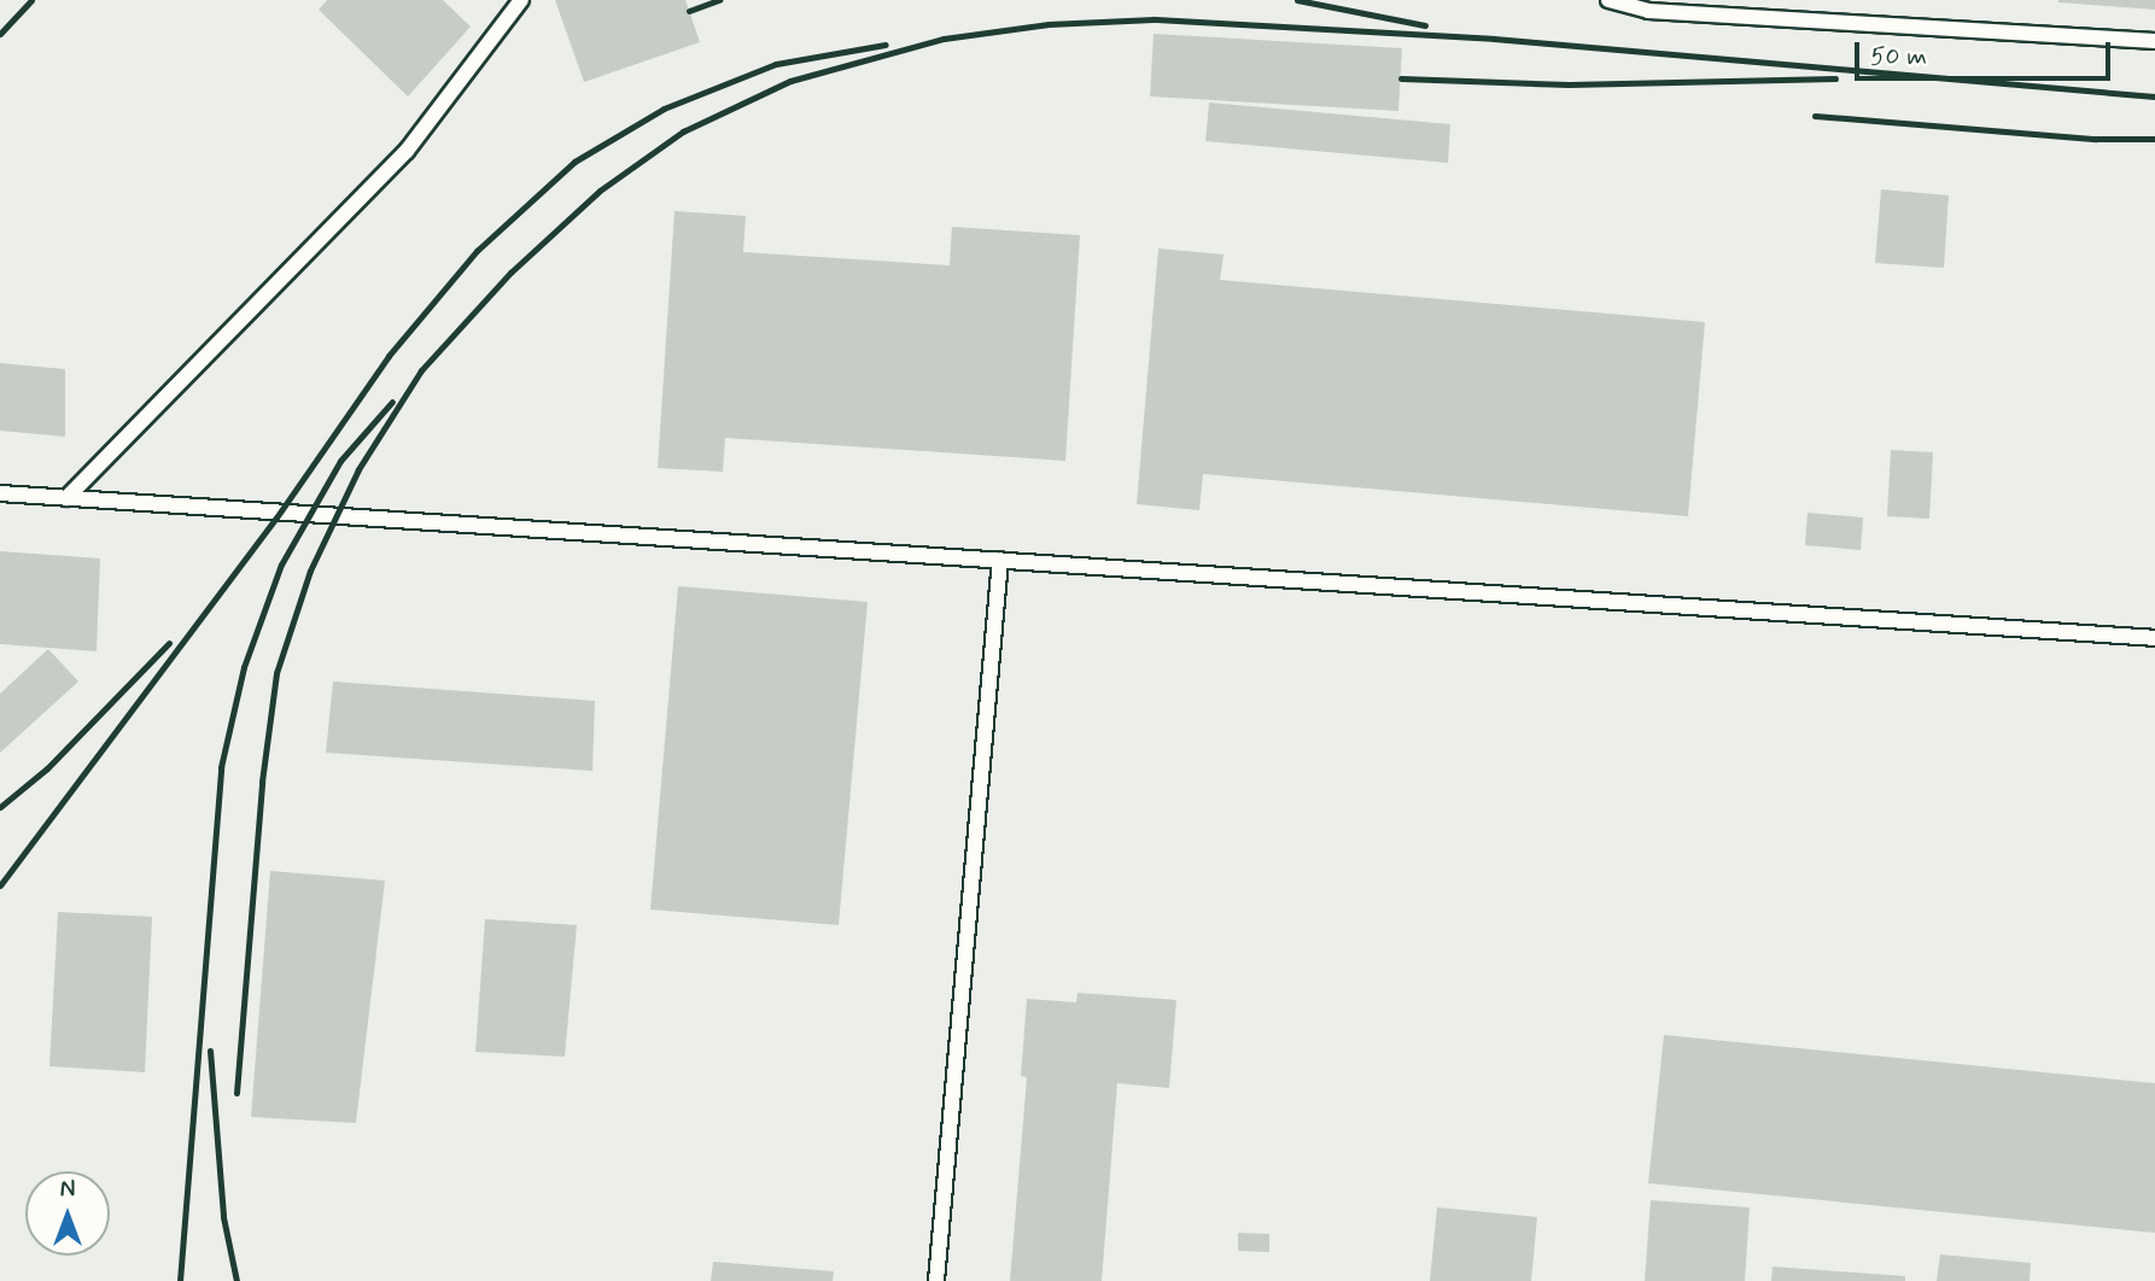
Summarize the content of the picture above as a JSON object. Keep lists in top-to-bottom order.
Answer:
{
  "scale_bar": "50 m",
  "north": "top"
}
